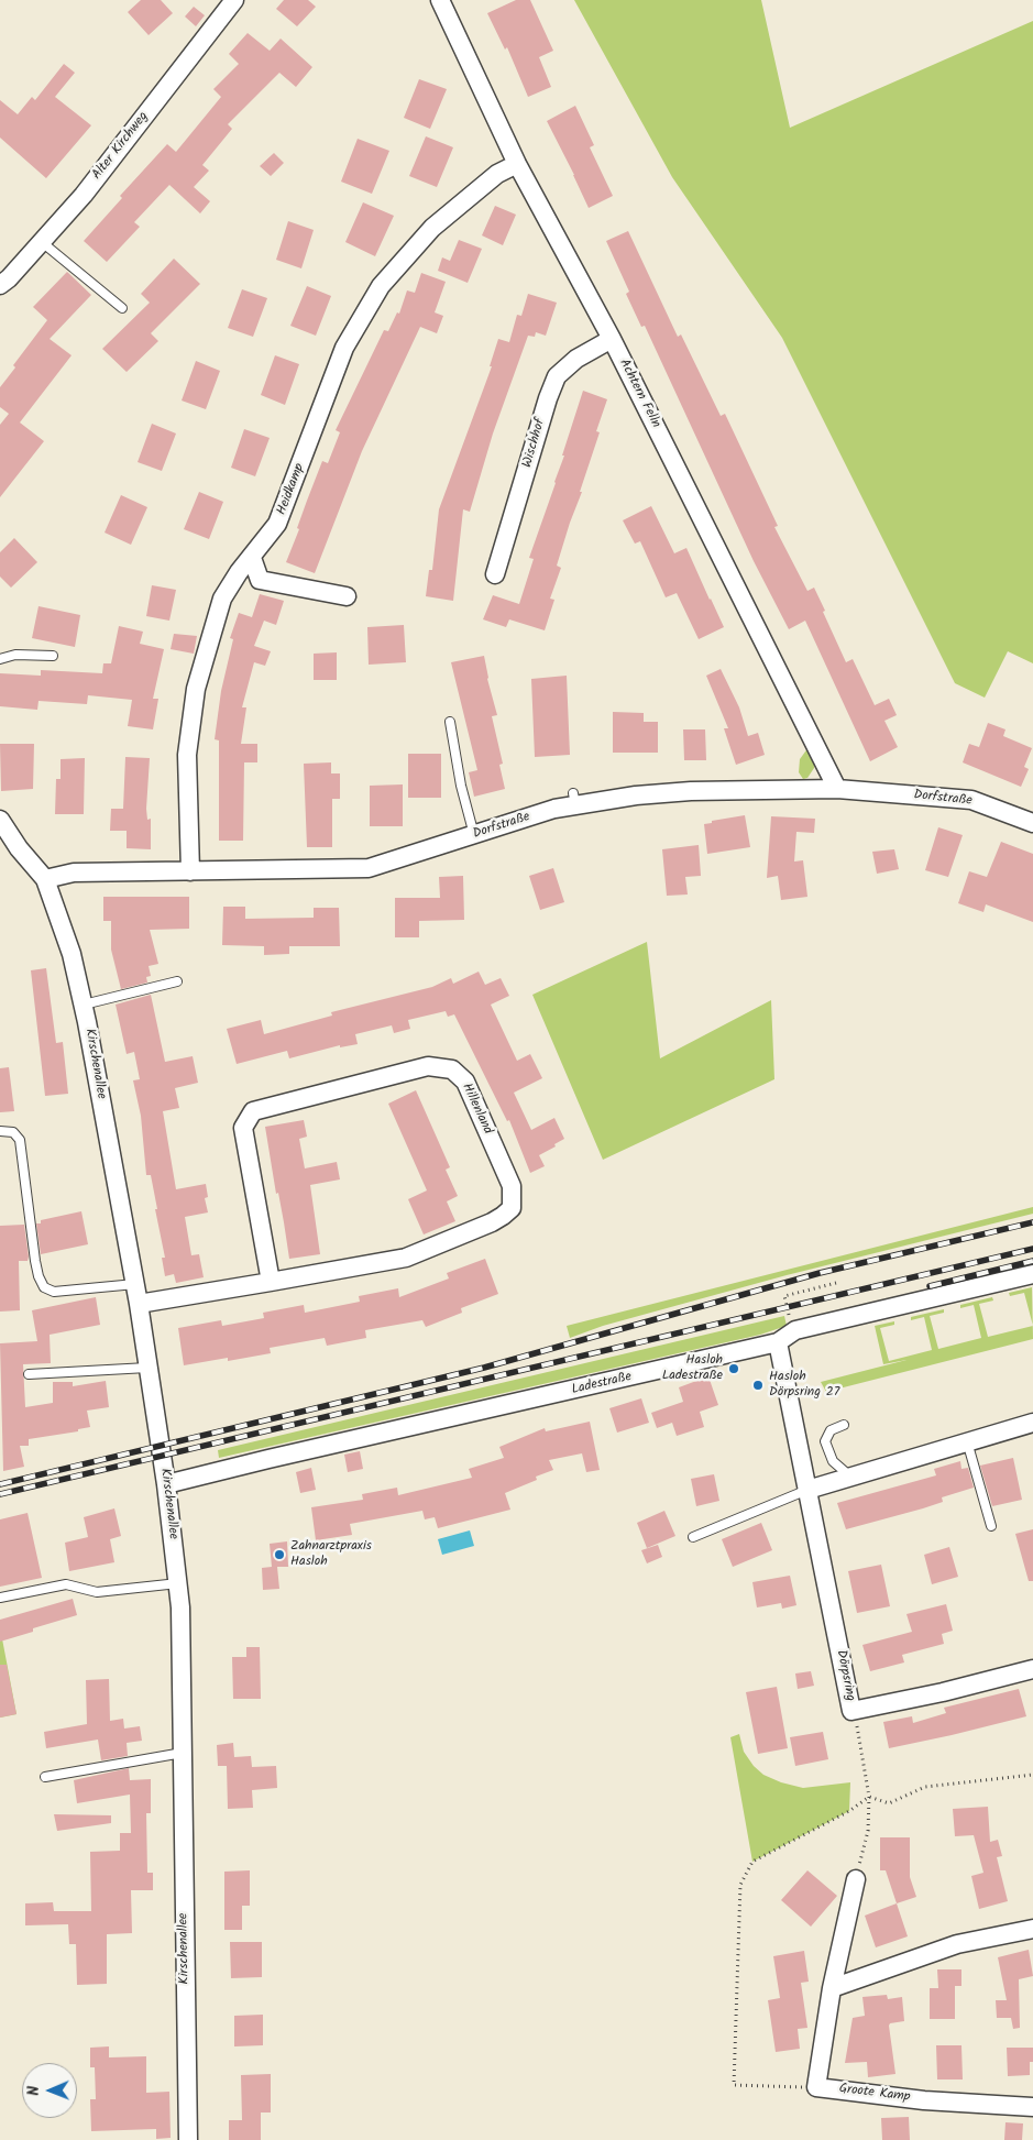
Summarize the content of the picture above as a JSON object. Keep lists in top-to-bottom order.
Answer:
{
  "streets": {
    "street": [
      "Alter Kirchweg",
      "Achtern Felln",
      "Wischhof",
      "Heidkamp",
      "Dorfstraße",
      "Kirschenallee",
      "Hillenland",
      "Ladestraße",
      "Dörpsring",
      "Groote Kamp"
    ]
  },
  "crossings": [
    ["Achtern Felln", "Wischhof"],
    ["Achtern Felln", "Heidkamp"],
    ["Achtern Felln", "Dorfstraße"],
    ["Heidkamp", "Dorfstraße"],
    ["Dorfstraße", "Kirschenallee"],
    ["Kirschenallee", "Hillenland"],
    ["Kirschenallee", "Ladestraße"],
    ["Ladestraße", "Dörpsring"]
  ],
  "places": ["Hasloh Ladestraße", "Hasloh Dörpsring 27", "Zahnarztpraxis Hasloh"],
  "north": "left"
}
